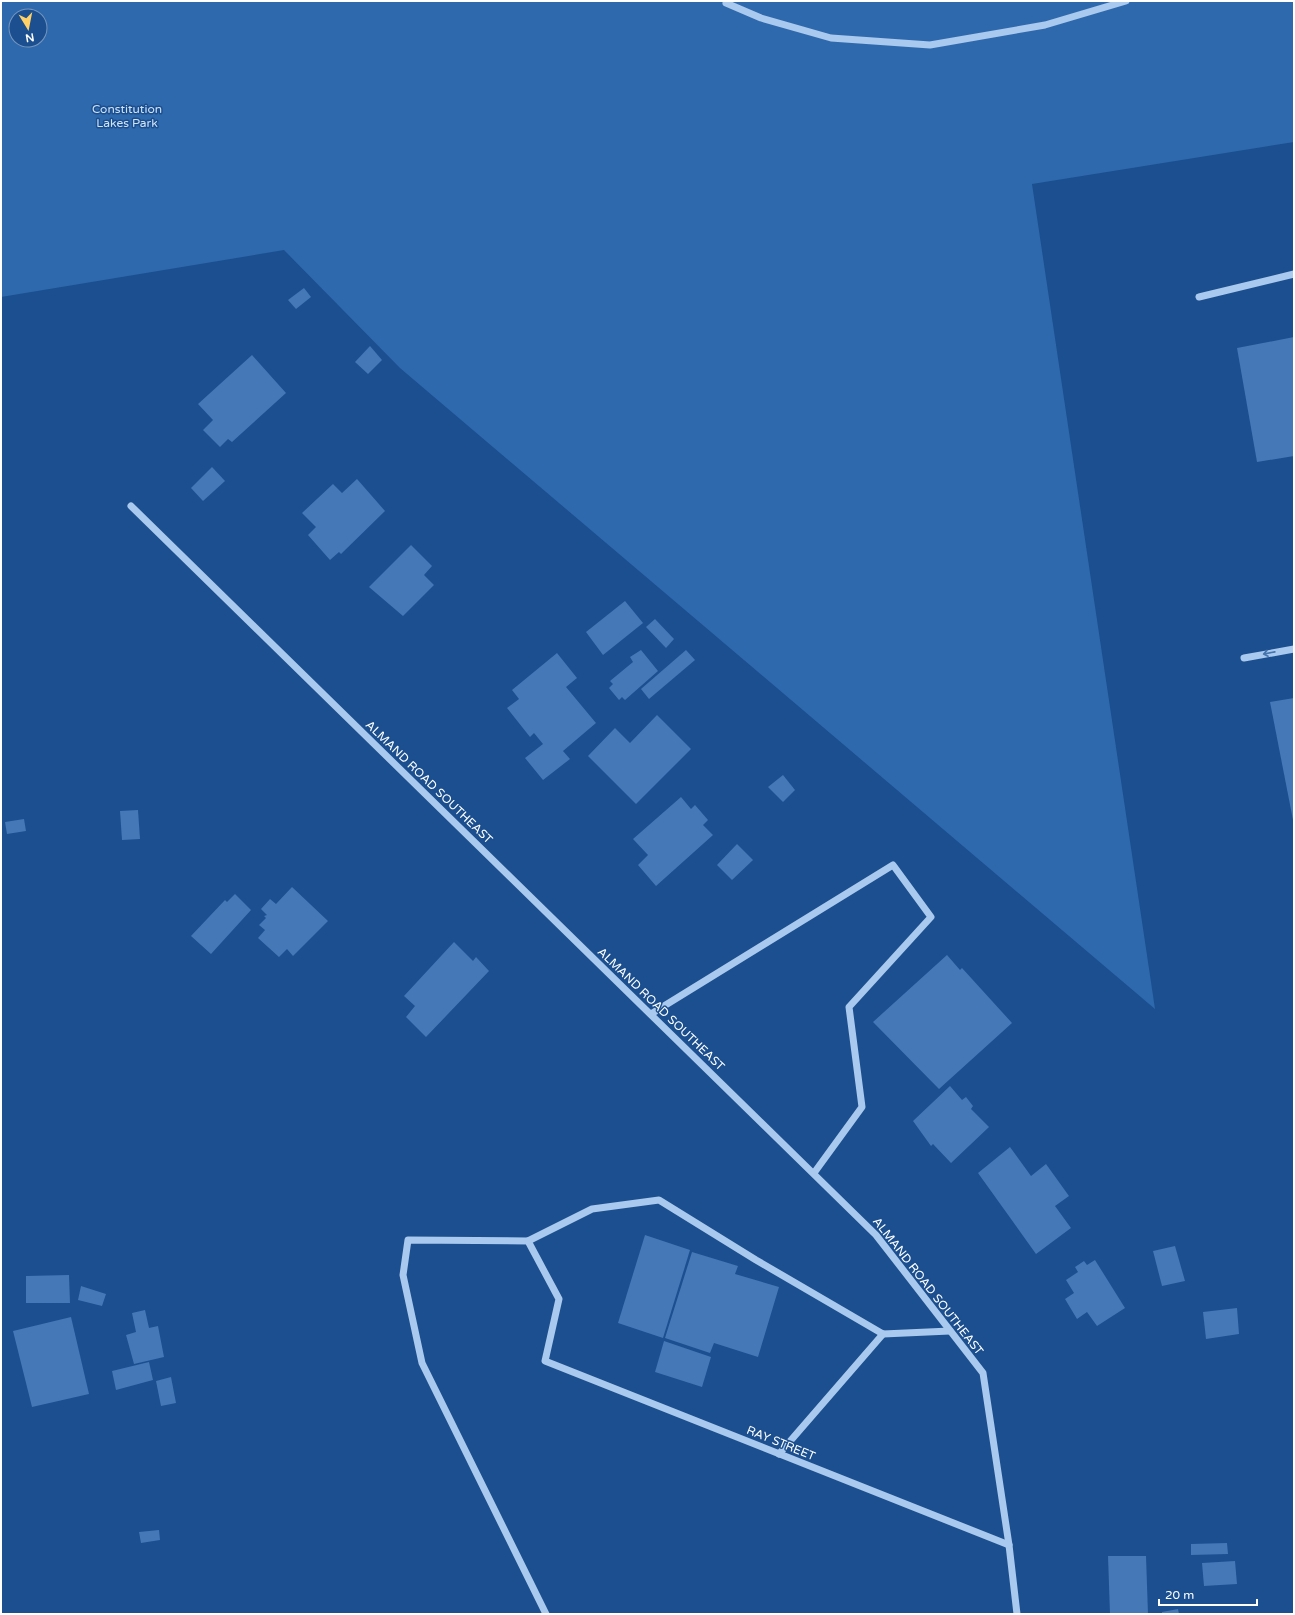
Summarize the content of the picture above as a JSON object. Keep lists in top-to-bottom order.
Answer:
{
  "streets": {
    "street": ["ALMAND ROAD SOUTHEAST", "RAY STREET"]
  },
  "crossings": [
    ["ALMAND ROAD SOUTHEAST", "RAY STREET"]
  ],
  "parks": ["Constitution Lakes Park"],
  "scale_bar": "20 m",
  "north": "bottom"
}
